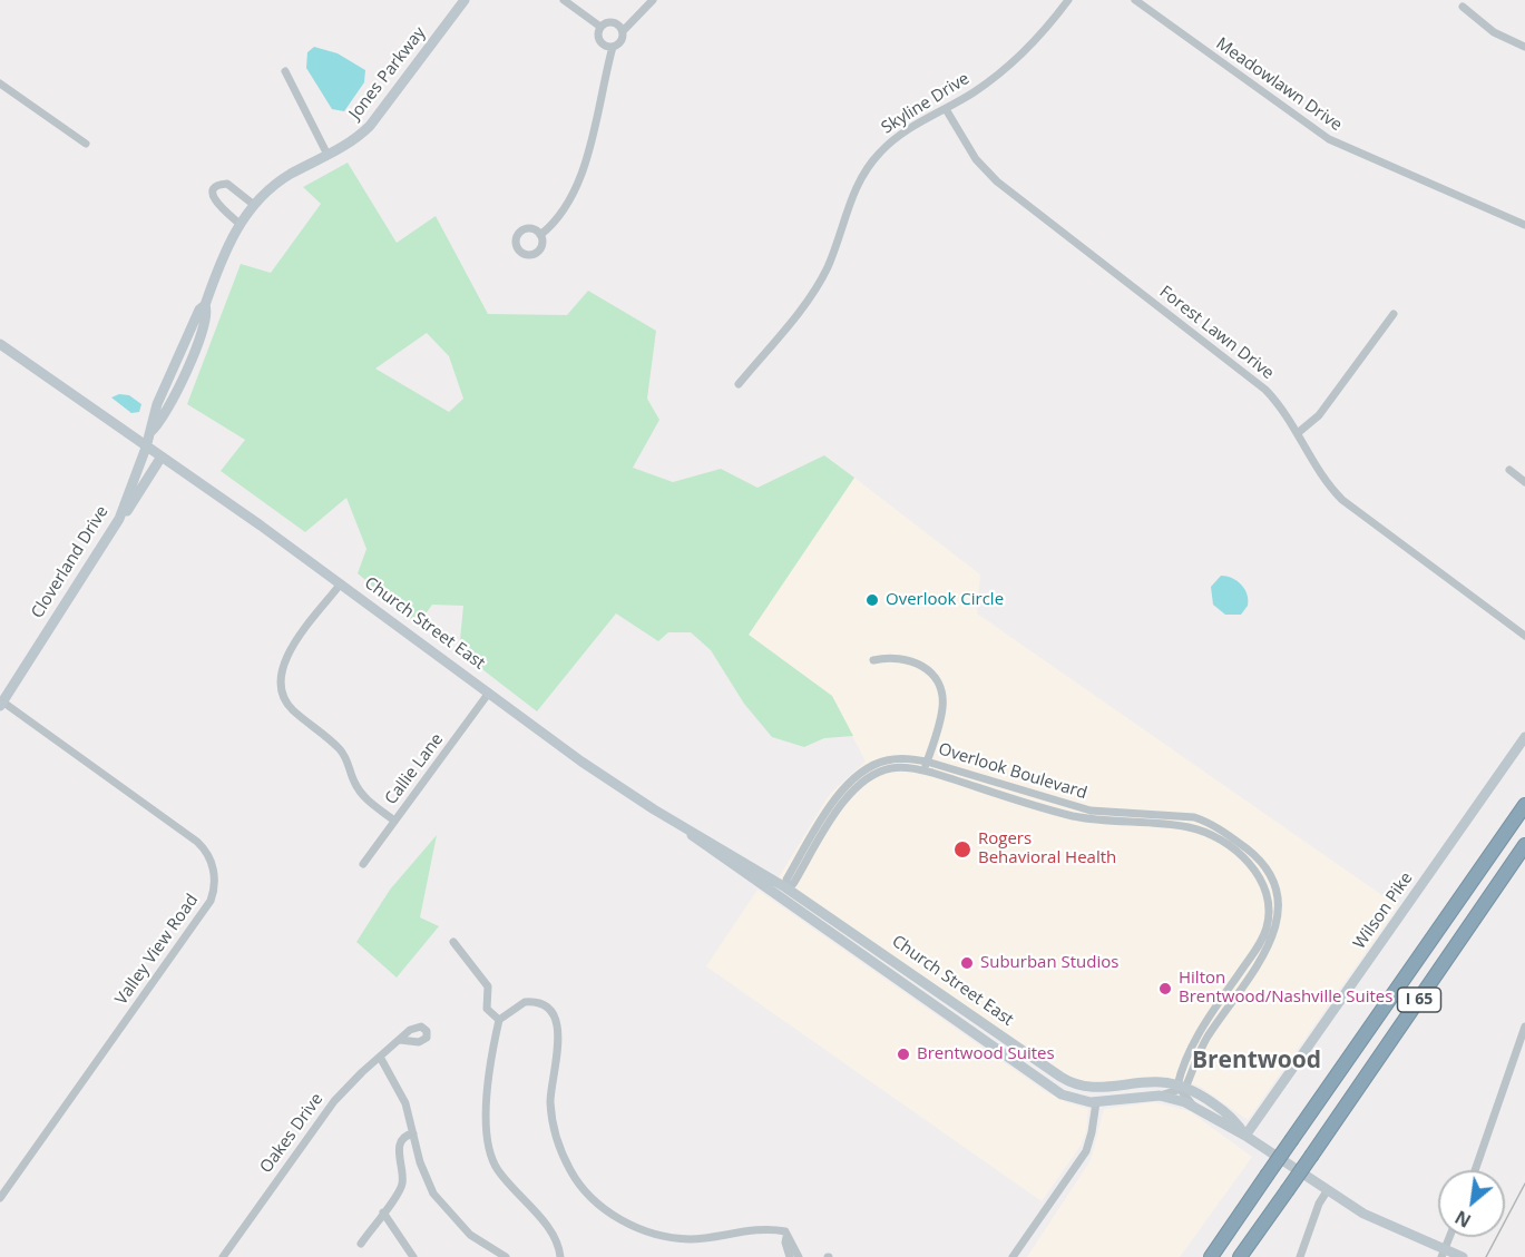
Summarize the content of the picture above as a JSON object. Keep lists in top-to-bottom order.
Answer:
{
  "streets": {
    "highway": ["I 65"],
    "main road": [
      "Jones Parkway",
      "Cloverland Drive",
      "Church Street East",
      "Wilson Pike"
    ],
    "street": [
      "Meadowlawn Drive",
      "Skyline Drive",
      "Forest Lawn Drive",
      "Callie Lane",
      "Overlook Boulevard",
      "Valley View Road",
      "Oakes Drive"
    ]
  },
  "crossings": [
    ["Jones Parkway", "Cloverland Drive"],
    ["Jones Parkway", "Church Street East"],
    ["Skyline Drive", "Forest Lawn Drive"],
    ["Cloverland Drive", "Church Street East"],
    ["Cloverland Drive", "Valley View Road"],
    ["Church Street East", "Callie Lane"],
    ["Church Street East", "Overlook Boulevard"],
    ["Church Street East", "Wilson Pike"]
  ],
  "districts": ["Brentwood"],
  "places": [
    "Overlook Circle",
    "Rogers Behavioral Health",
    "Suburban Studios",
    "Hilton Brentwood/Nashville Suites",
    "Brentwood Suites"
  ],
  "north": "bottom left"
}
